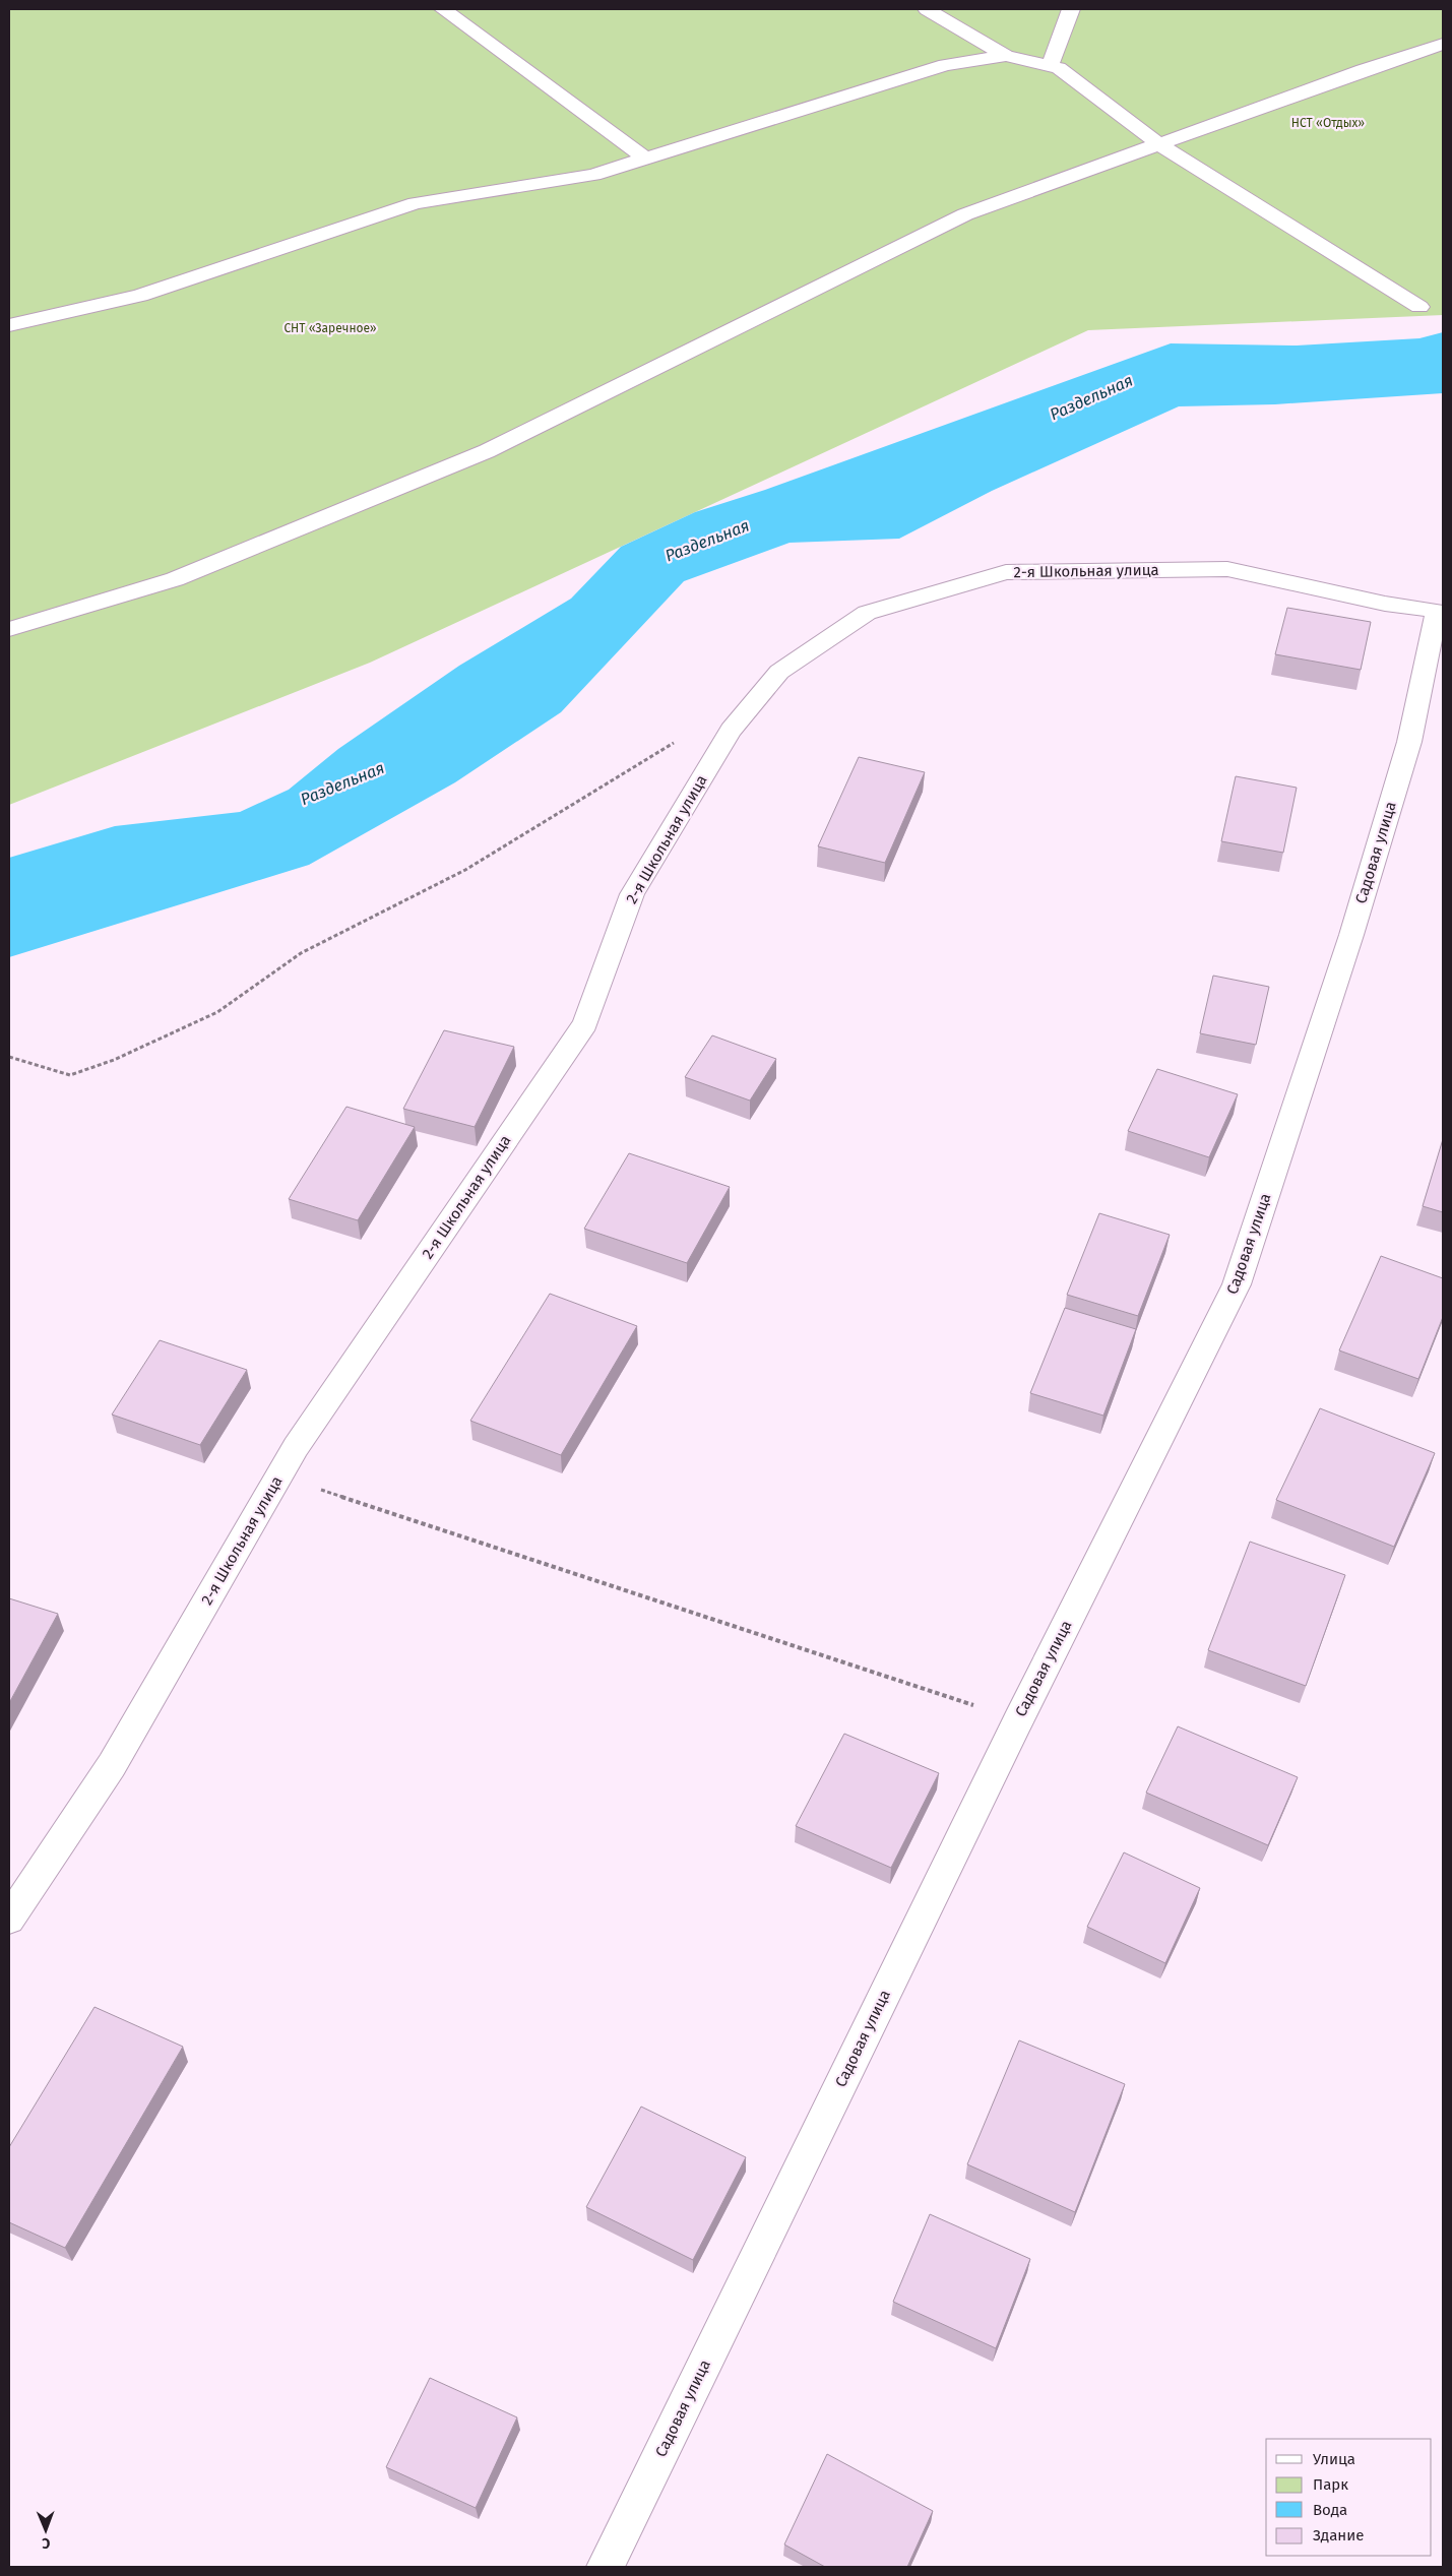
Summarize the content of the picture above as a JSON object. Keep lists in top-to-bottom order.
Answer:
{
  "streets": {
    "street": ["2-я Школьная улица", "Садовая улица"]
  },
  "crossings": [
    ["2-я Школьная улица", "Садовая улица"]
  ],
  "water": ["Раздельная"],
  "parks": ["НСТ «Отдых»", "СНТ «Заречное»"],
  "legend": [
    "Улица",
    "Парк",
    "Вода",
    "Здание"
  ],
  "north": "bottom"
}
